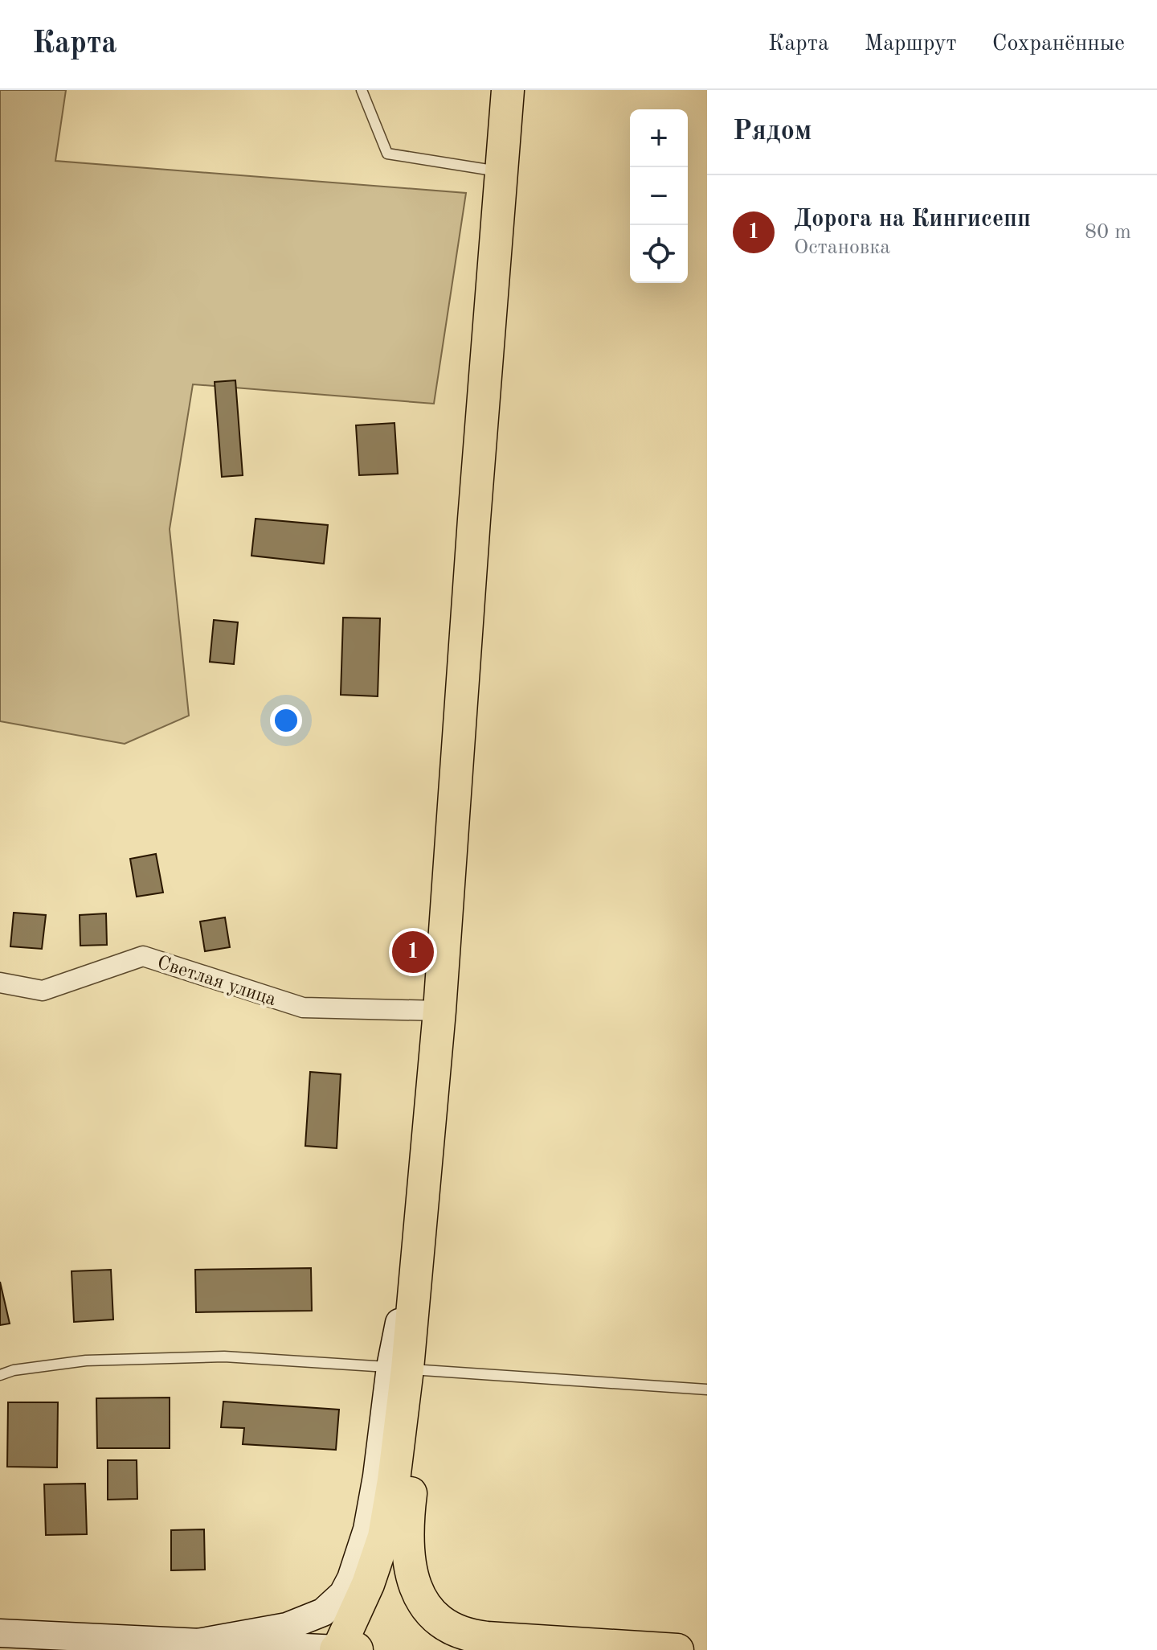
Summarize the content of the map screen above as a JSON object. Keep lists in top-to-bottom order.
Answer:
{
  "streets": {
    "street": ["Светлая улица"]
  },
  "page": {
    "header": "Карта",
    "nav": ["Карта", "Маршрут", "Сохранённые"],
    "heading": "Рядом",
    "map_buttons": ["+", "−"],
    "list": [
      {
        "mark": "1",
        "name": "Дорога на Кингисепп",
        "note": "Остановка",
        "value": "80 m"
      }
    ],
    "pins": "1"
  }
}
